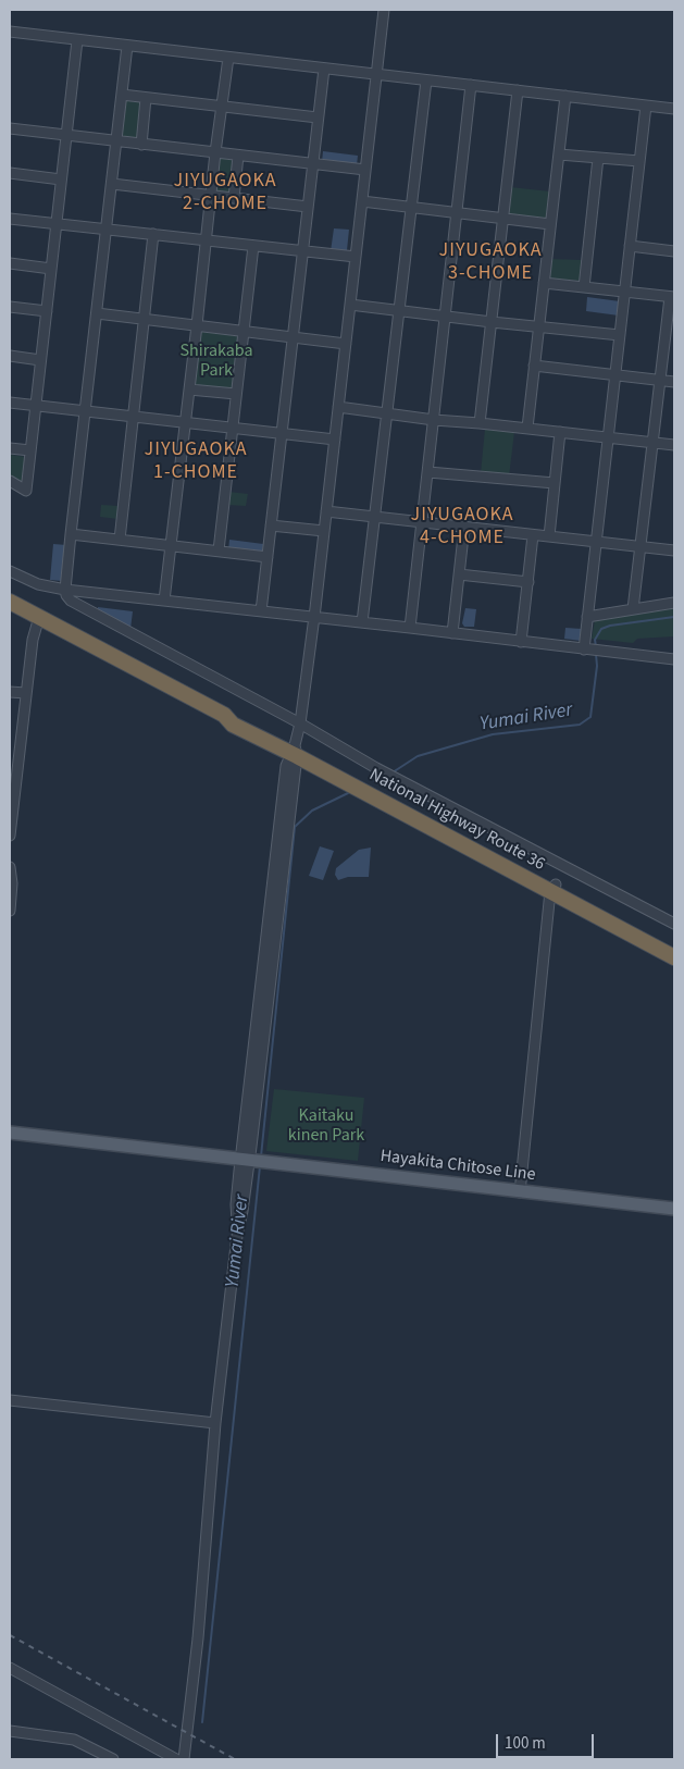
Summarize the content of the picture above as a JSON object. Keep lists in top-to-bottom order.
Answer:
{
  "streets": {
    "highway": ["National Highway Route 36"],
    "main road": ["Hayakita Chitose Line"]
  },
  "districts": [
    "JIYUGAOKA 2-CHOME",
    "JIYUGAOKA 3-CHOME",
    "JIYUGAOKA 1-CHOME",
    "JIYUGAOKA 4-CHOME"
  ],
  "water": ["Yumai River"],
  "parks": ["Shirakaba Park", "Kaitaku kinen Park"],
  "scale_bar": "100 m"
}
